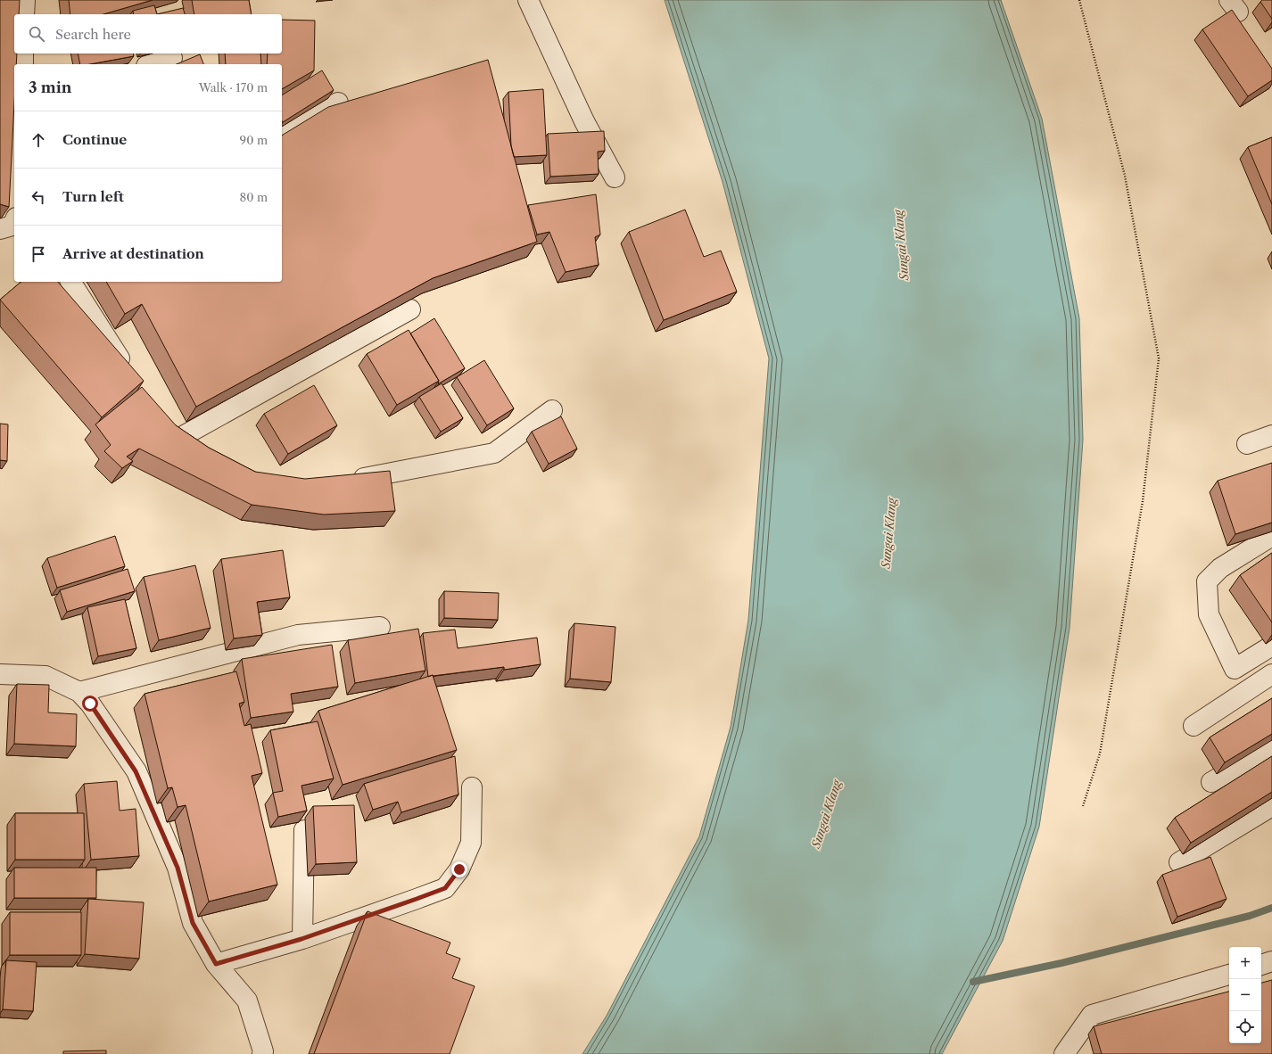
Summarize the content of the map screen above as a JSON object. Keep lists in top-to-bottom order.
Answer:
{
  "water": ["Sungai Klang"],
  "page": {
    "search": "Search here",
    "heading": ["3 min", "Walk · 170 m"],
    "list": [
      ["Continue", "90 m"],
      ["Turn left", "80 m"],
      "Arrive at destination"
    ],
    "map_buttons": ["+", "−"]
  }
}
